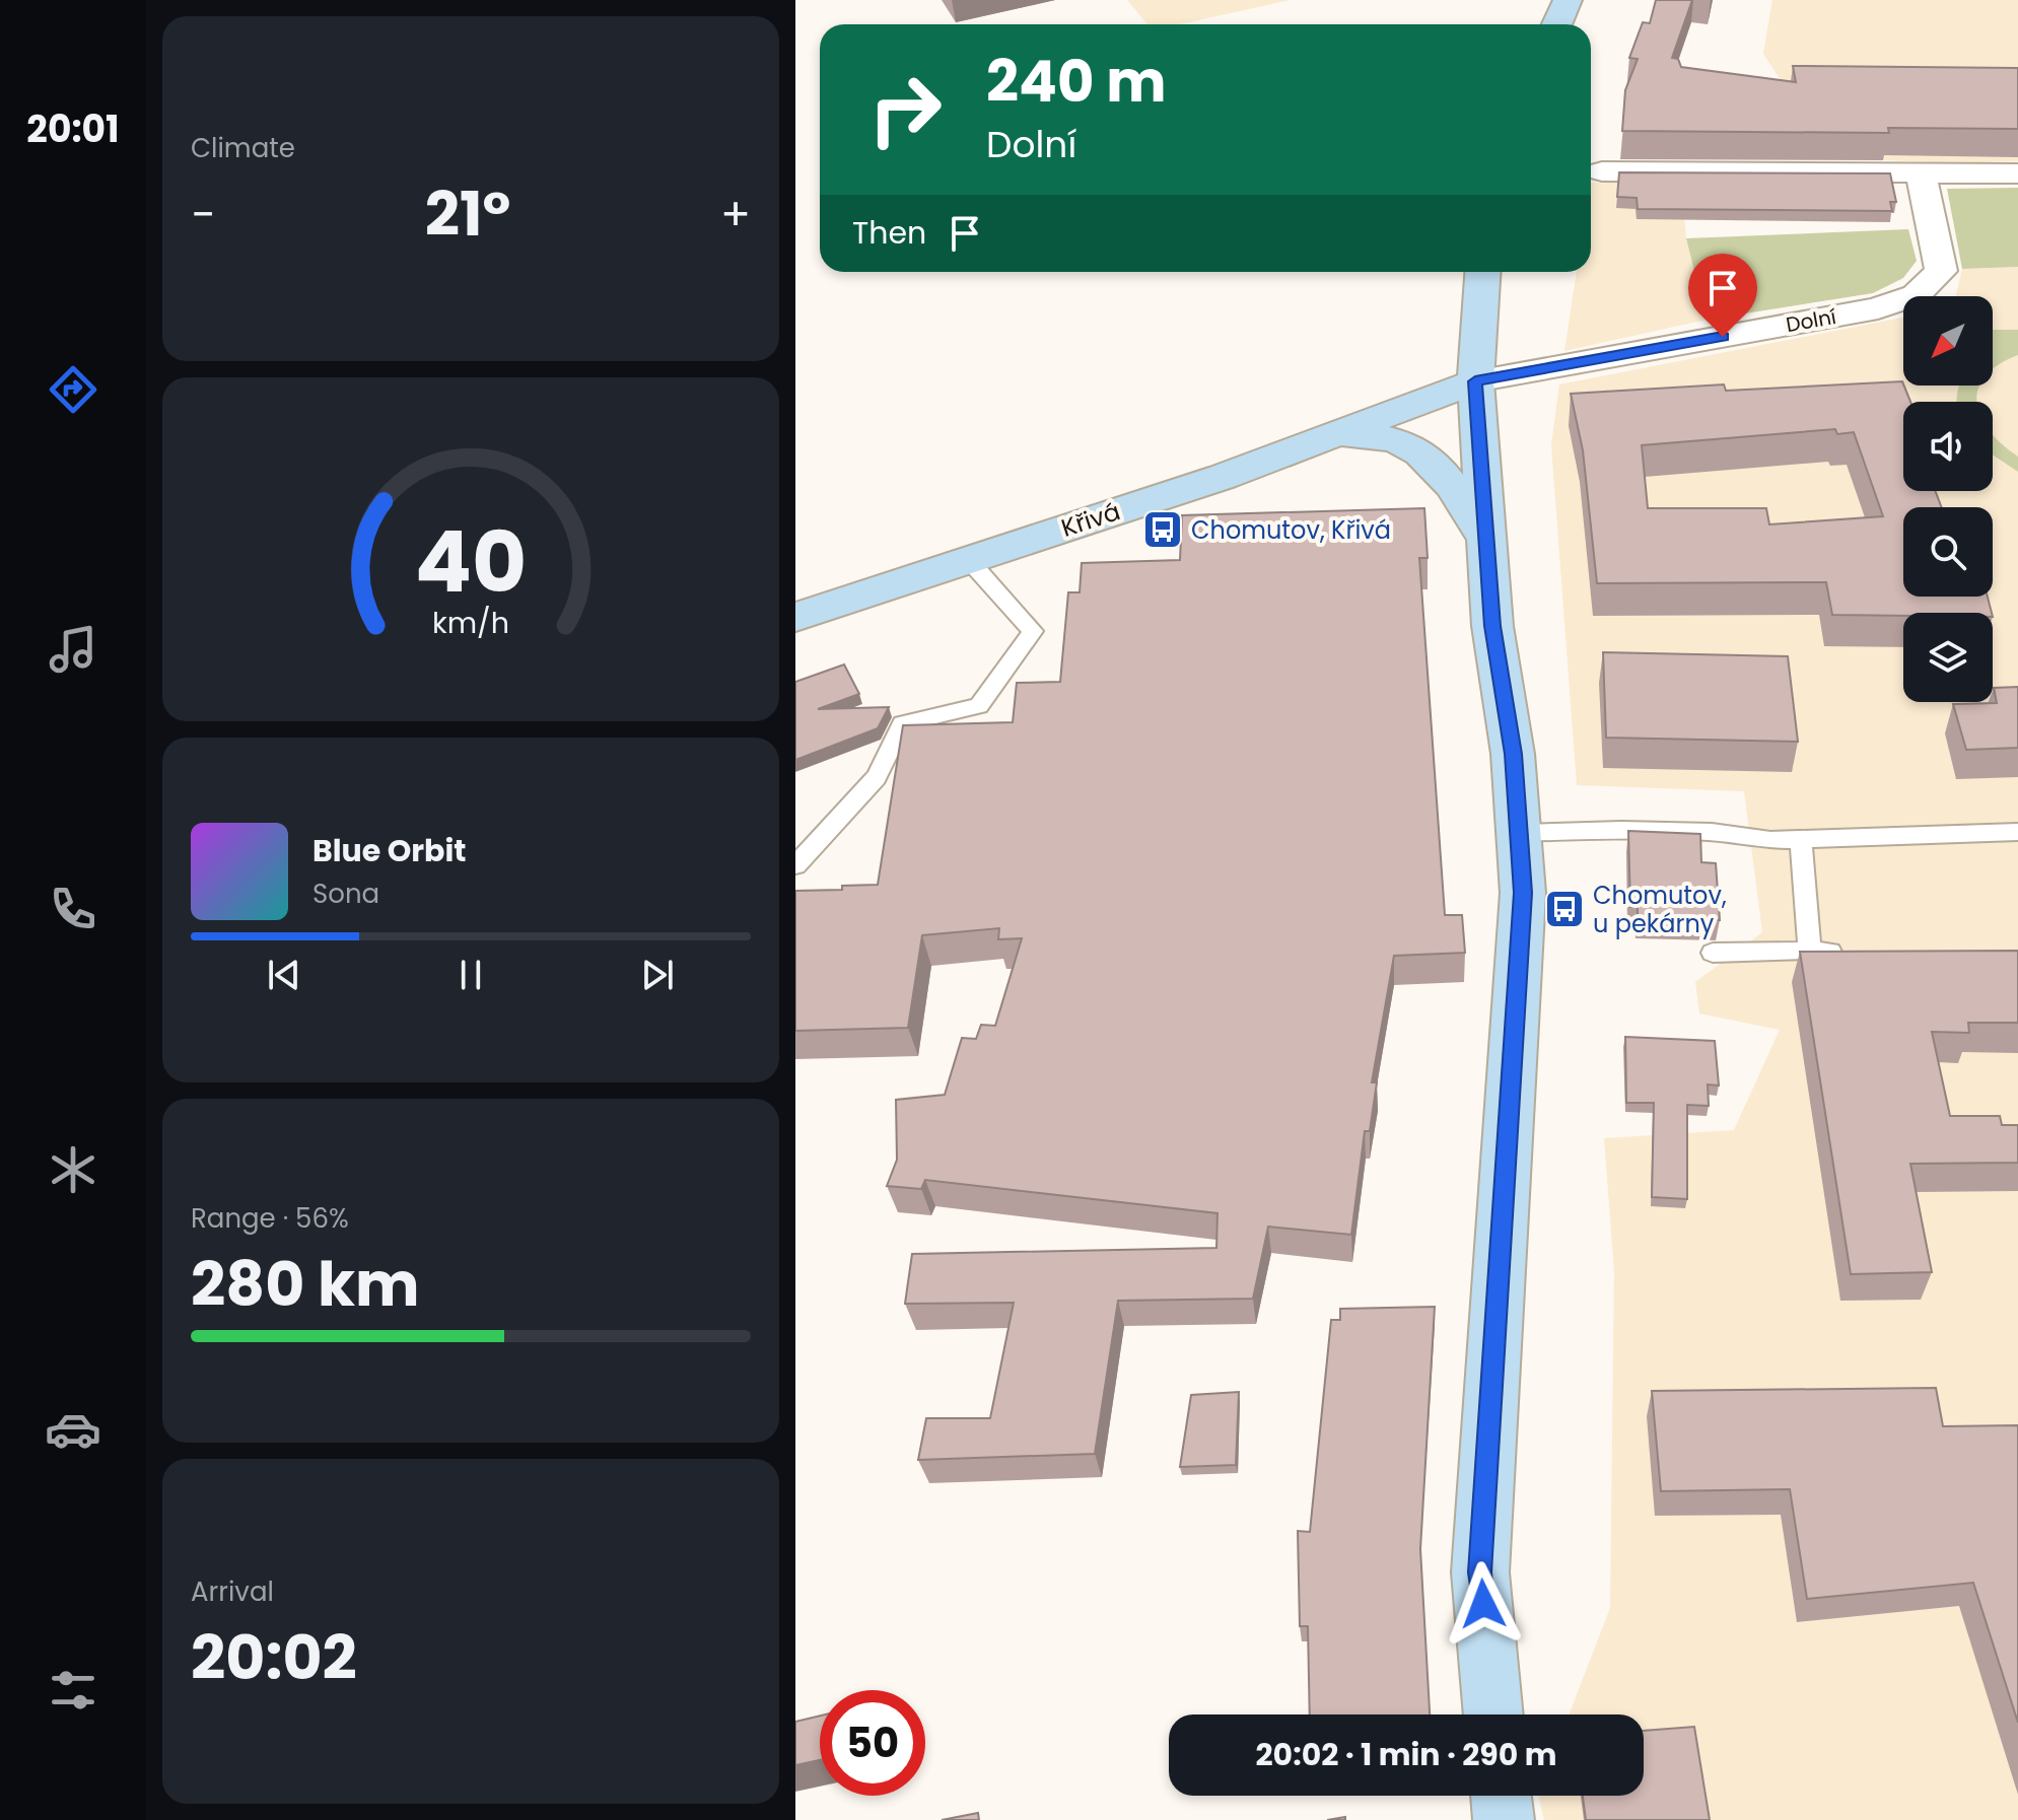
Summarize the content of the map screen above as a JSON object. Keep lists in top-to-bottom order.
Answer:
{
  "streets": {
    "main road": ["Křivá"],
    "street": ["Dolní"]
  },
  "crossings": [
    ["Dolní", "Křivá"]
  ],
  "places": {
    "bus stop": ["Chomutov, Křivá", "Chomutov, u pekárny"]
  },
  "north": "bottom left",
  "page": {
    "tabs": "20:01",
    "tile": [
      "Climate",
      ["Range · 56%", "280 km"],
      ["Arrival", "20:02"]
    ],
    "turn": ["240 m", "Dolní"],
    "heat": ["−", "21°", "+"],
    "then": "Then",
    "song": ["Blue Orbit", "Sona"],
    "limit": "50",
    "trip": "20:02 · 1 min · 290 m",
    "gauge": ["40", "km/h"]
  }
}
